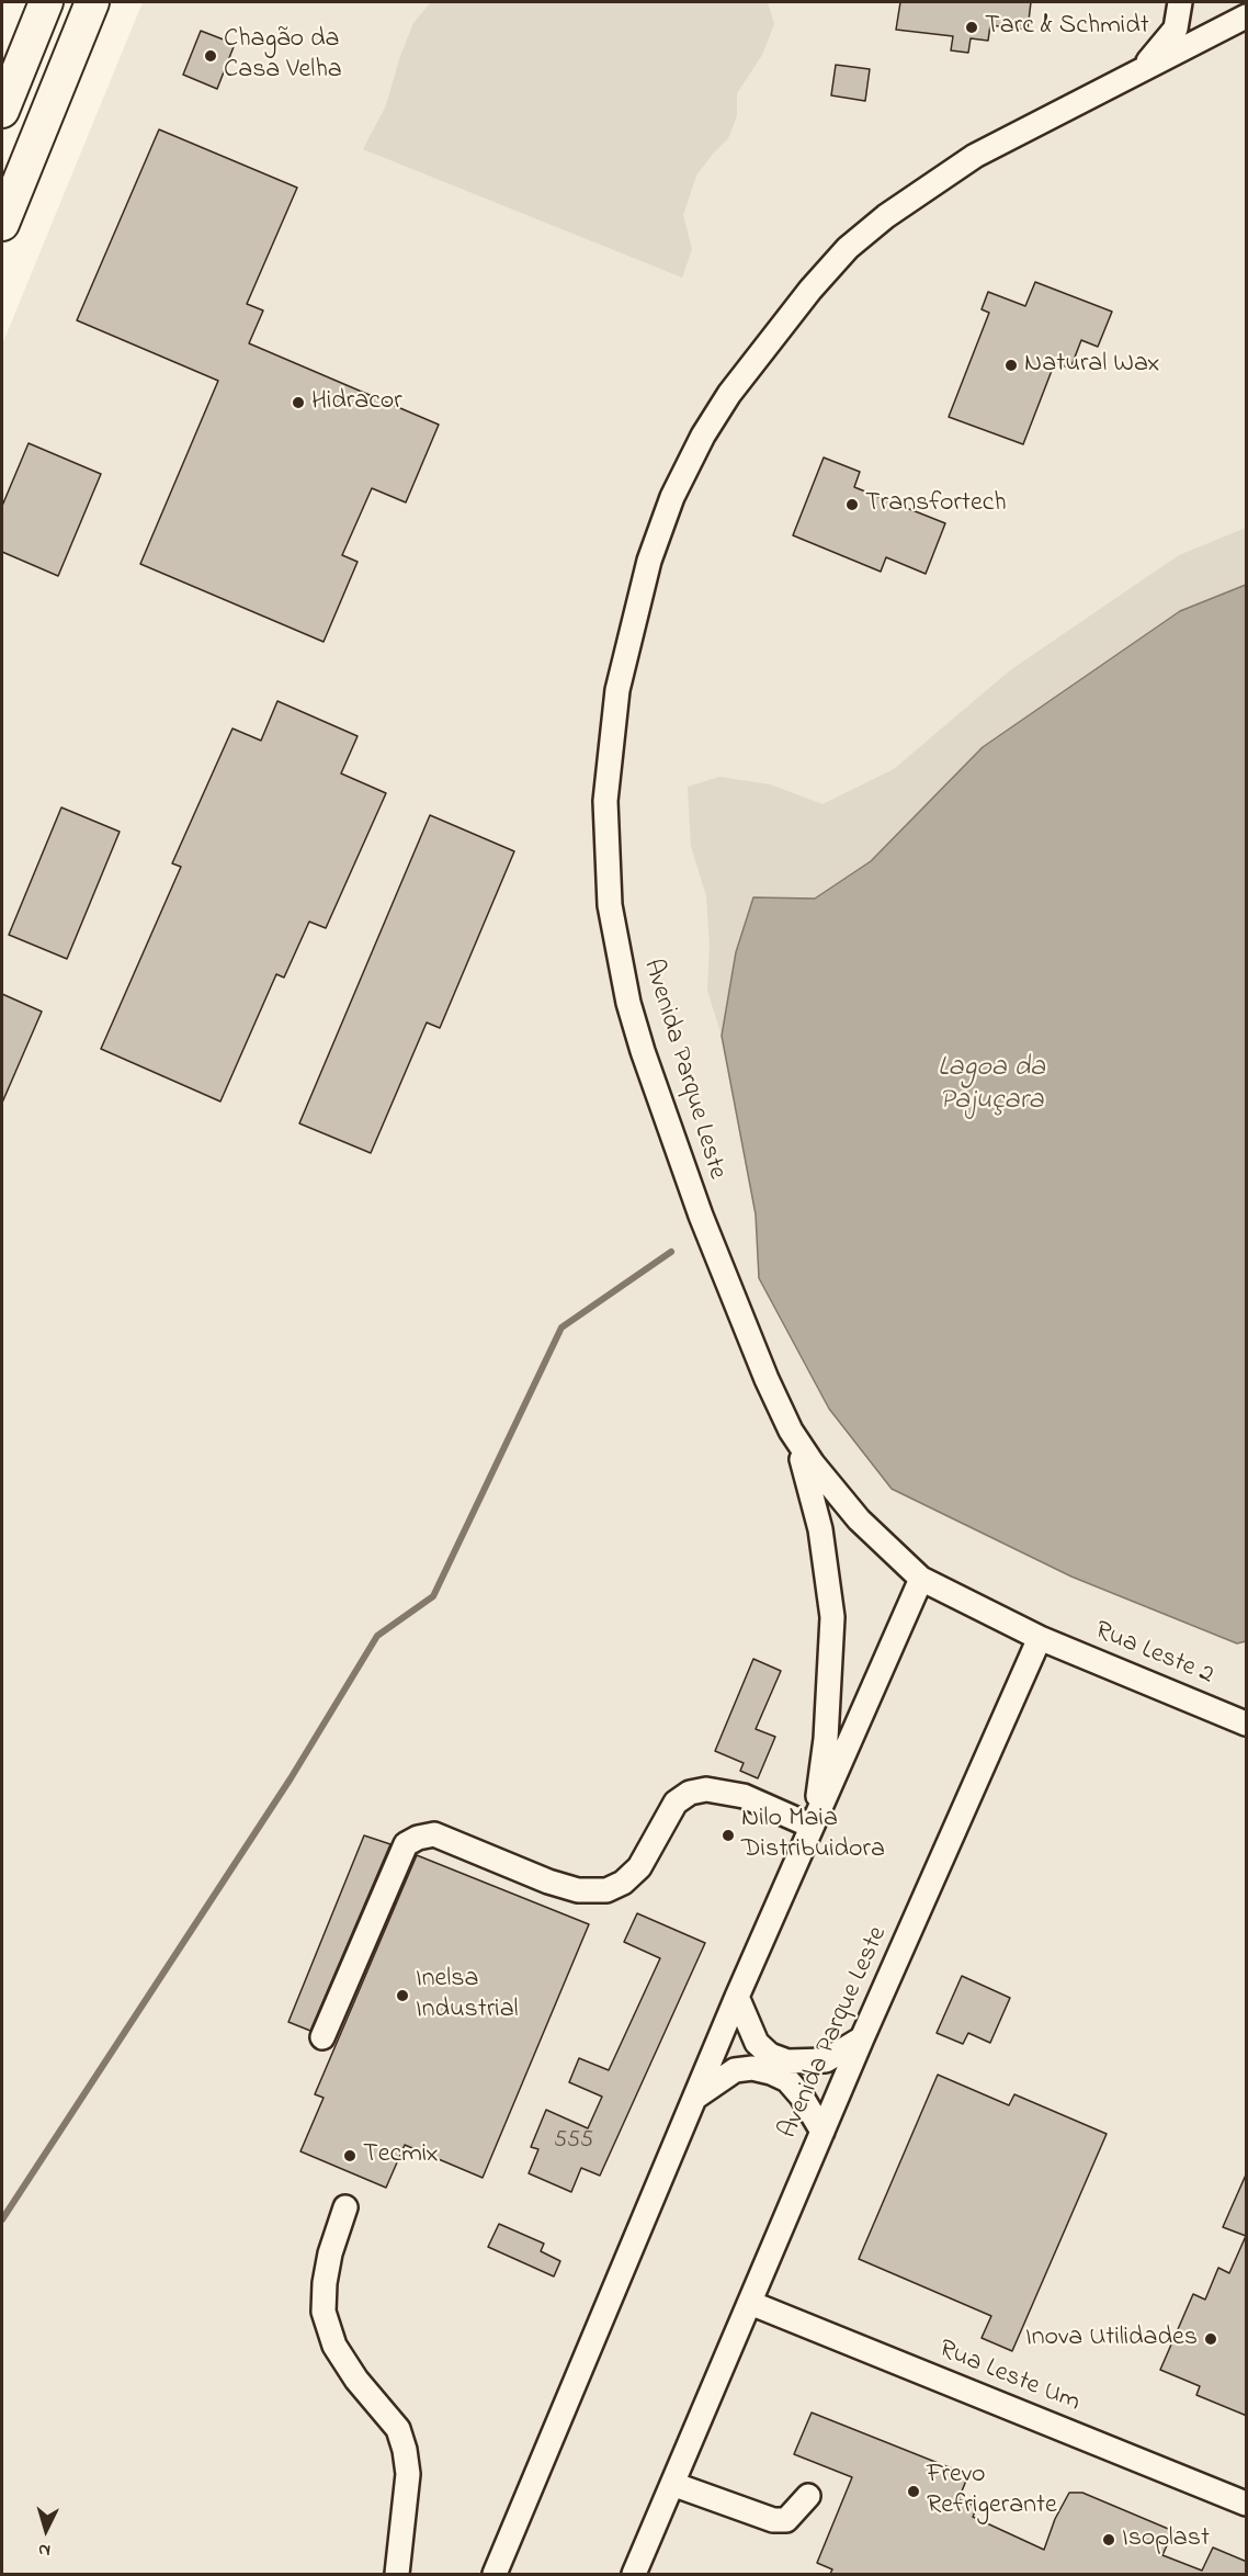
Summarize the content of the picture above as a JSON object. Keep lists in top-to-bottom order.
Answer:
{
  "streets": {
    "street": ["Avenida Parque Leste", "Rua Leste 2", "Rua Leste Um"]
  },
  "crossings": [
    ["Avenida Parque Leste", "Rua Leste 2"],
    ["Avenida Parque Leste", "Rua Leste Um"]
  ],
  "water": ["Lagoa da Pajuçara"],
  "places": [
    "Tarc & Schmidt",
    "Chagão da Casa Velha",
    "Natural Wax",
    "Hidracor",
    "Transfortech",
    "Nilo Maia Distribuidora",
    "Inelsa Industrial",
    "Tecmix",
    "Inova Utilidades",
    "Frevo Refrigerante",
    "Isoplast"
  ],
  "house_numbers": ["555"],
  "north": "bottom"
}
